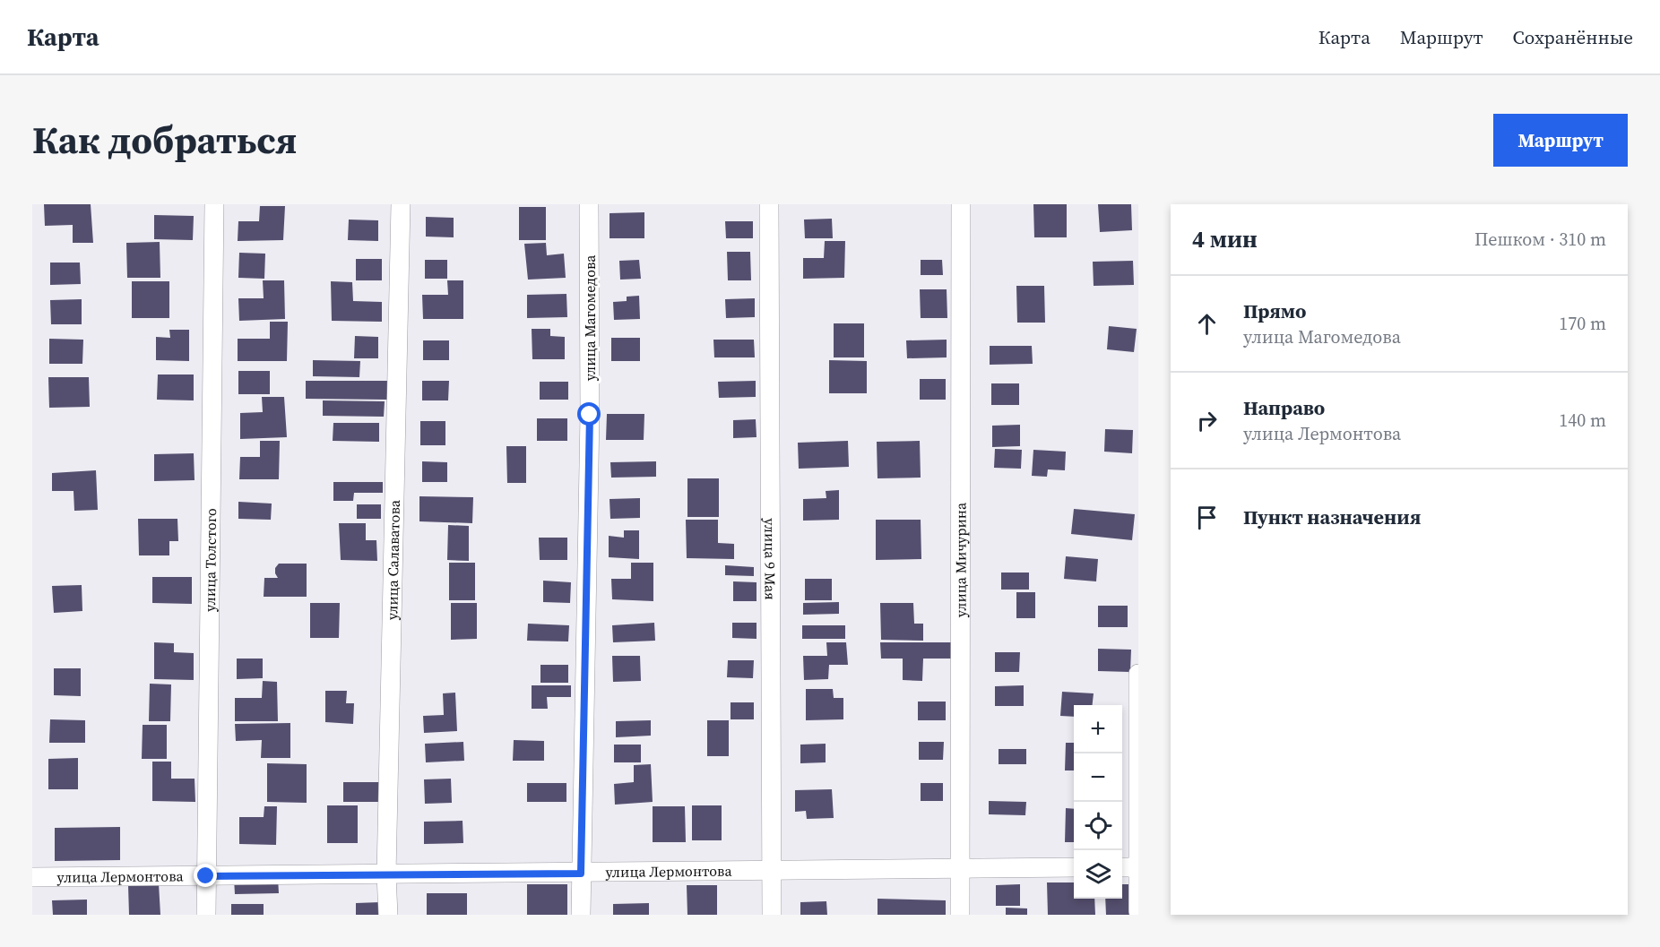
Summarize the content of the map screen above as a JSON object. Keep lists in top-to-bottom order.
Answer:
{
  "streets": {
    "street": [
      "улица Магомедова",
      "улица 9 Мая",
      "улица Толстого",
      "улица Салаватова",
      "улица Мичурина",
      "улица Лермонтова"
    ]
  },
  "crossings": [
    ["улица Магомедова", "улица Лермонтова"],
    ["улица 9 Мая", "улица Лермонтова"],
    ["улица Толстого", "улица Лермонтова"],
    ["улица Салаватова", "улица Лермонтова"],
    ["улица Мичурина", "улица Лермонтова"]
  ],
  "page": {
    "header": "Карта",
    "nav": ["Карта", "Маршрут", "Сохранённые"],
    "title": "Как добраться",
    "buttons": "Маршрут",
    "heading": ["4 мин", "Пешком · 310 m"],
    "list": [
      ["Прямо", "улица Магомедова", "170 m"],
      ["Направо", "улица Лермонтова", "140 m"],
      "Пункт назначения"
    ],
    "map_buttons": ["+", "−"]
  }
}
